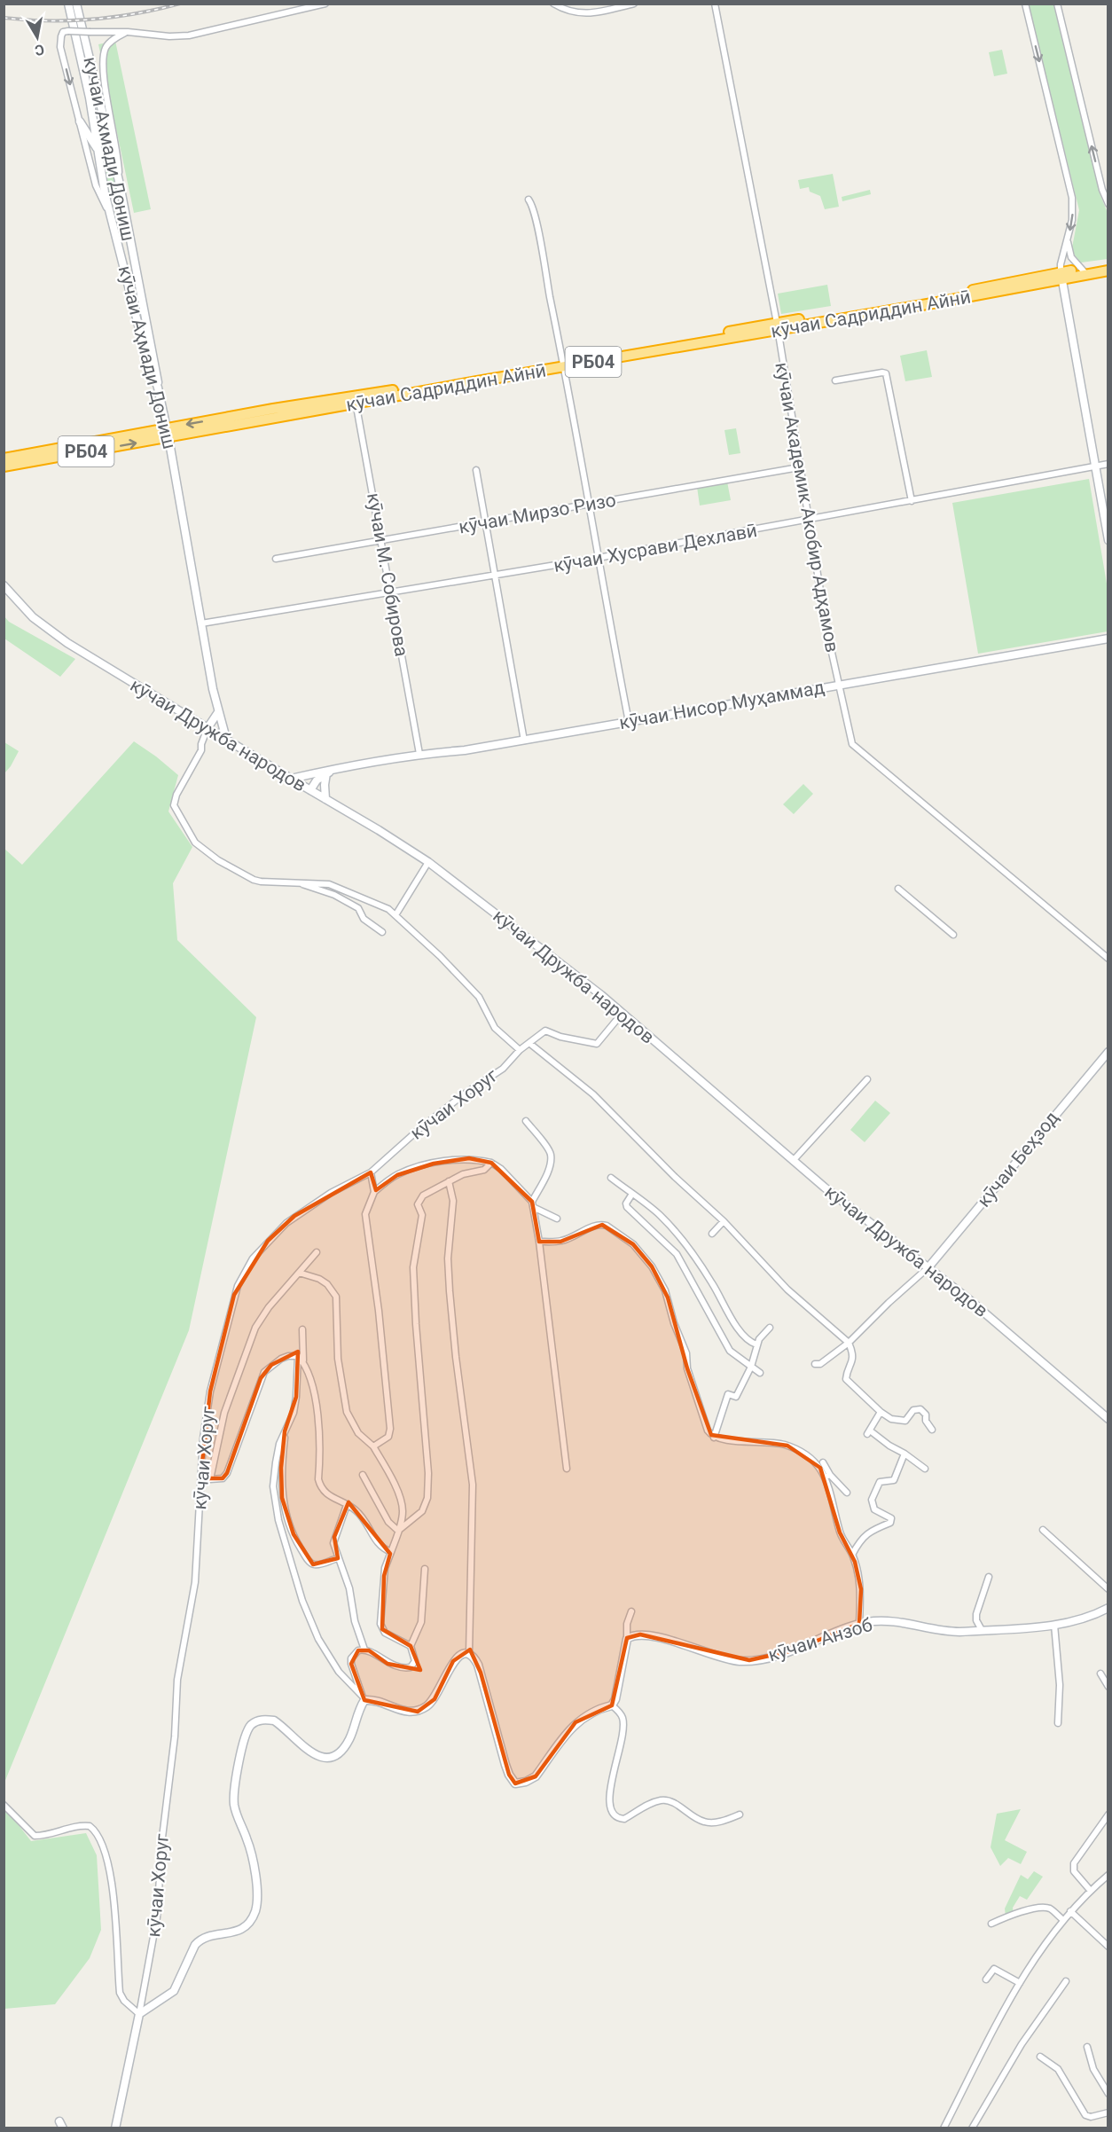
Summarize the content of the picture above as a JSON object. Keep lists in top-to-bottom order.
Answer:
{
  "streets": {
    "highway": ["кӯчаи Садриддин Айнӣ", "РБ04"],
    "street": [
      "кучаи Ахмади Дониш",
      "кӯчаи Аҳмади Дониш",
      "кӯчаи Академик Акобир Адҳамов",
      "кӯчаи Мирзо Ризо",
      "кӯчаи Хусрави Дехлавӣ",
      "кӯчаи М. Собирова",
      "кӯчаи Нисор Муҳаммад",
      "кӯчаи Дружба народов",
      "кӯчаи Хоруг",
      "кӯчаи Беҳзод",
      "кӯчаи Анзоб"
    ]
  },
  "crossings": [
    ["кучаи Ахмади Дониш", "кӯчаи Аҳмади Дониш"],
    ["кӯчаи Садриддин Айнӣ", "кӯчаи Аҳмади Дониш"],
    ["кӯчаи Садриддин Айнӣ", "кӯчаи Академик Акобир Адҳамов"],
    ["кӯчаи Садриддин Айнӣ", "кӯчаи М. Собирова"],
    ["кӯчаи Аҳмади Дониш", "кӯчаи Хусрави Дехлавӣ"],
    ["кӯчаи Аҳмади Дониш", "кӯчаи Дружба народов"],
    ["кӯчаи Академик Акобир Адҳамов", "кӯчаи Мирзо Ризо"],
    ["кӯчаи Академик Акобир Адҳамов", "кӯчаи Хусрави Дехлавӣ"],
    ["кӯчаи Академик Акобир Адҳамов", "кӯчаи Нисор Муҳаммад"],
    ["кӯчаи Мирзо Ризо", "кӯчаи М. Собирова"],
    ["кӯчаи Хусрави Дехлавӣ", "кӯчаи М. Собирова"],
    ["кӯчаи М. Собирова", "кӯчаи Нисор Муҳаммад"],
    ["кӯчаи Нисор Муҳаммад", "кӯчаи Дружба народов"],
    ["кӯчаи Дружба народов", "кӯчаи Хоруг"],
    ["кӯчаи Дружба народов", "кӯчаи Беҳзод"]
  ],
  "north": "bottom"
}
